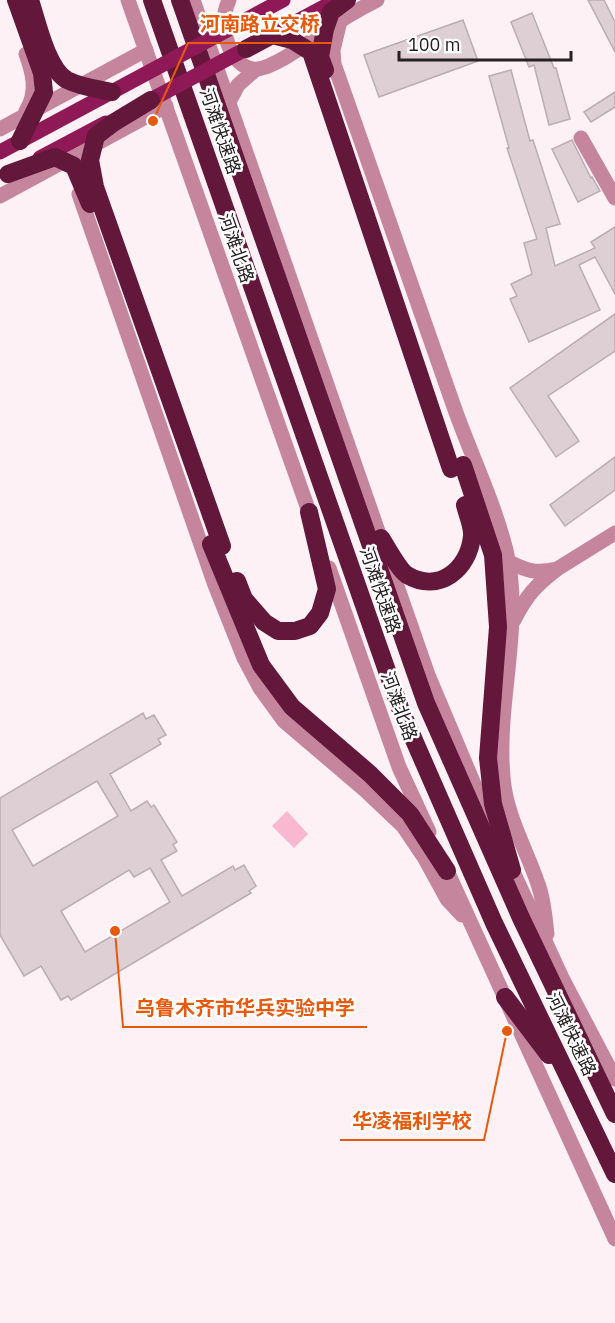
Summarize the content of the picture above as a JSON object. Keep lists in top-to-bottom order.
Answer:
{
  "streets": {
    "highway": ["河滩快速路"],
    "street": ["河滩北路"]
  },
  "places": ["河南路立交桥", "乌鲁木齐市华兵实验中学", "华凌福利学校"],
  "scale_bar": "100 m"
}
